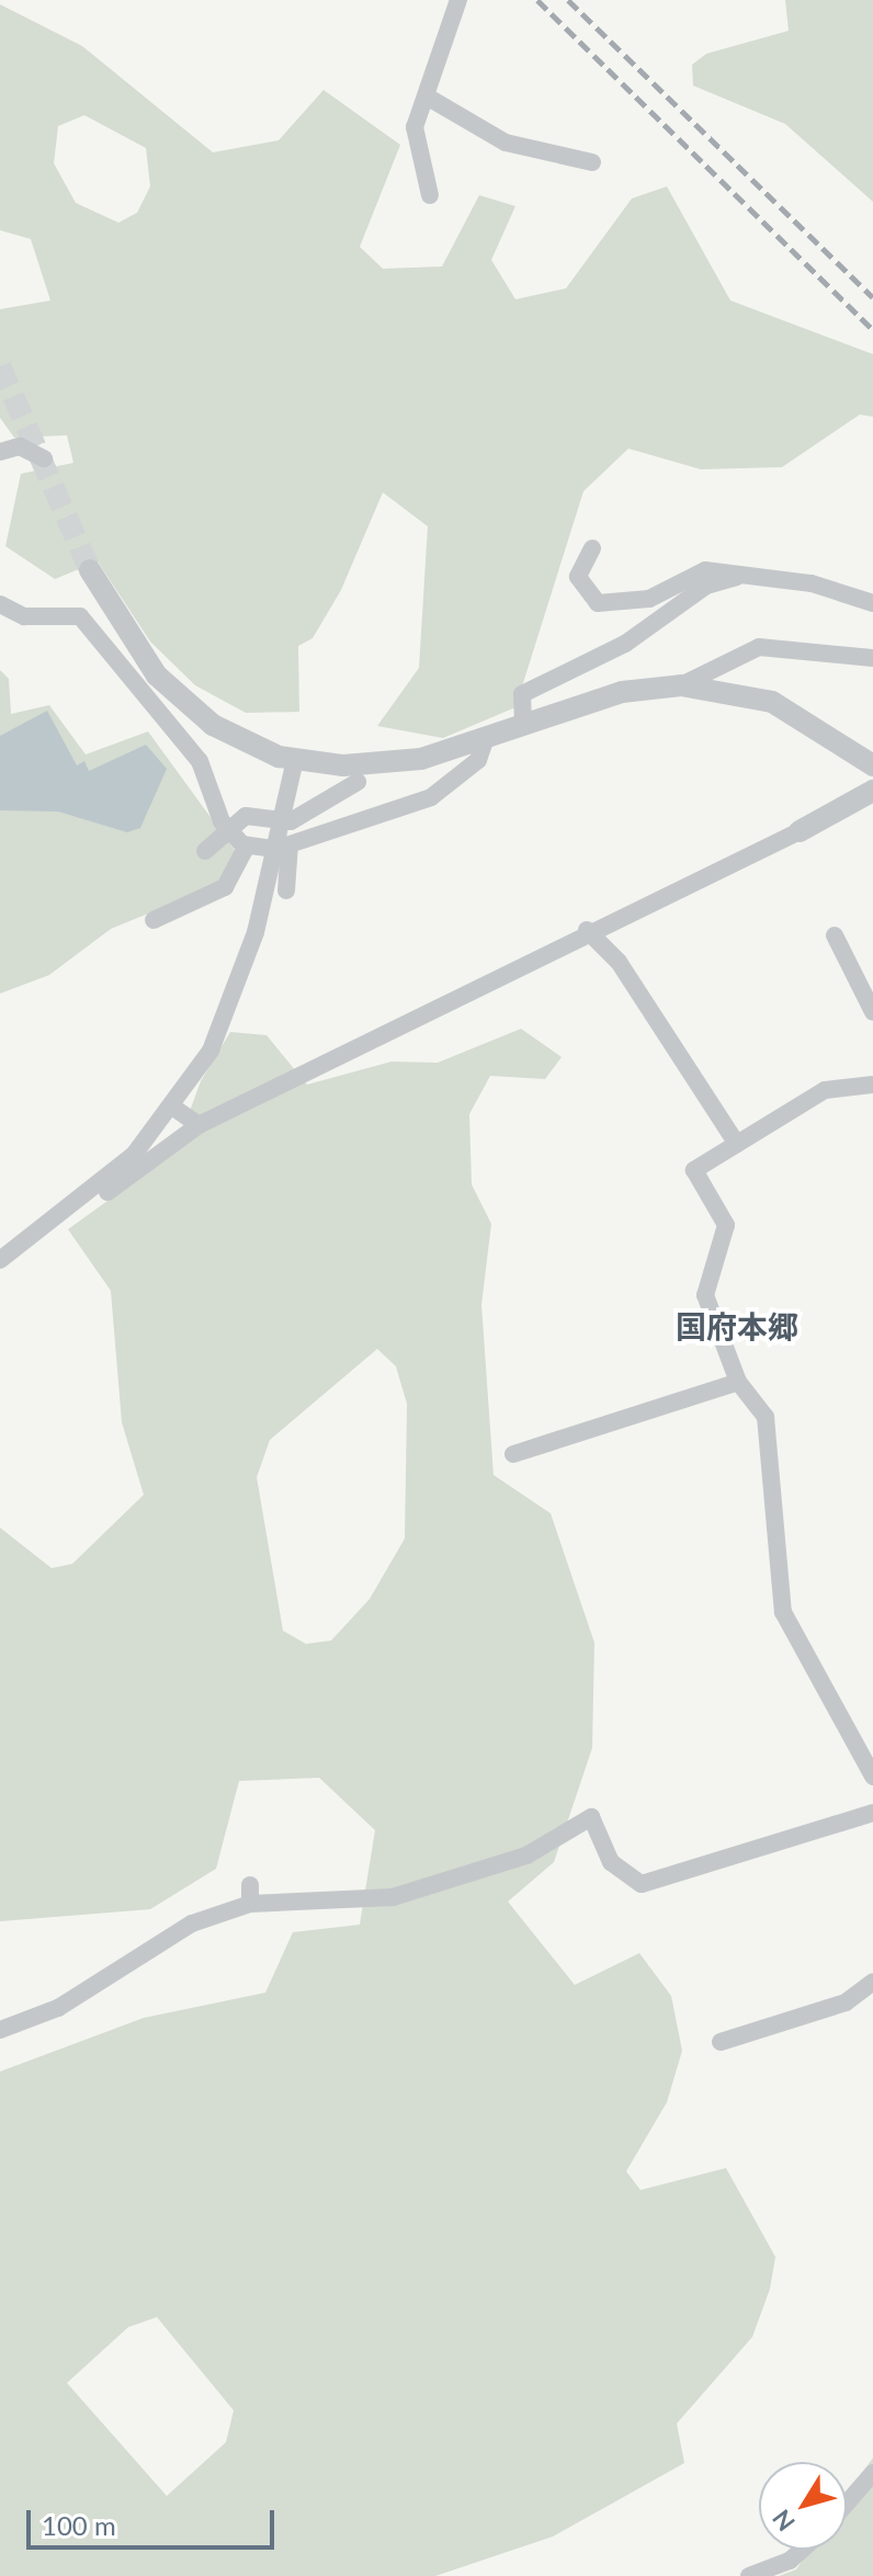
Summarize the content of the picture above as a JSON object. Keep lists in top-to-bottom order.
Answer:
{
  "districts": ["国府本郷"],
  "scale_bar": "100 m",
  "north": "bottom left"
}
